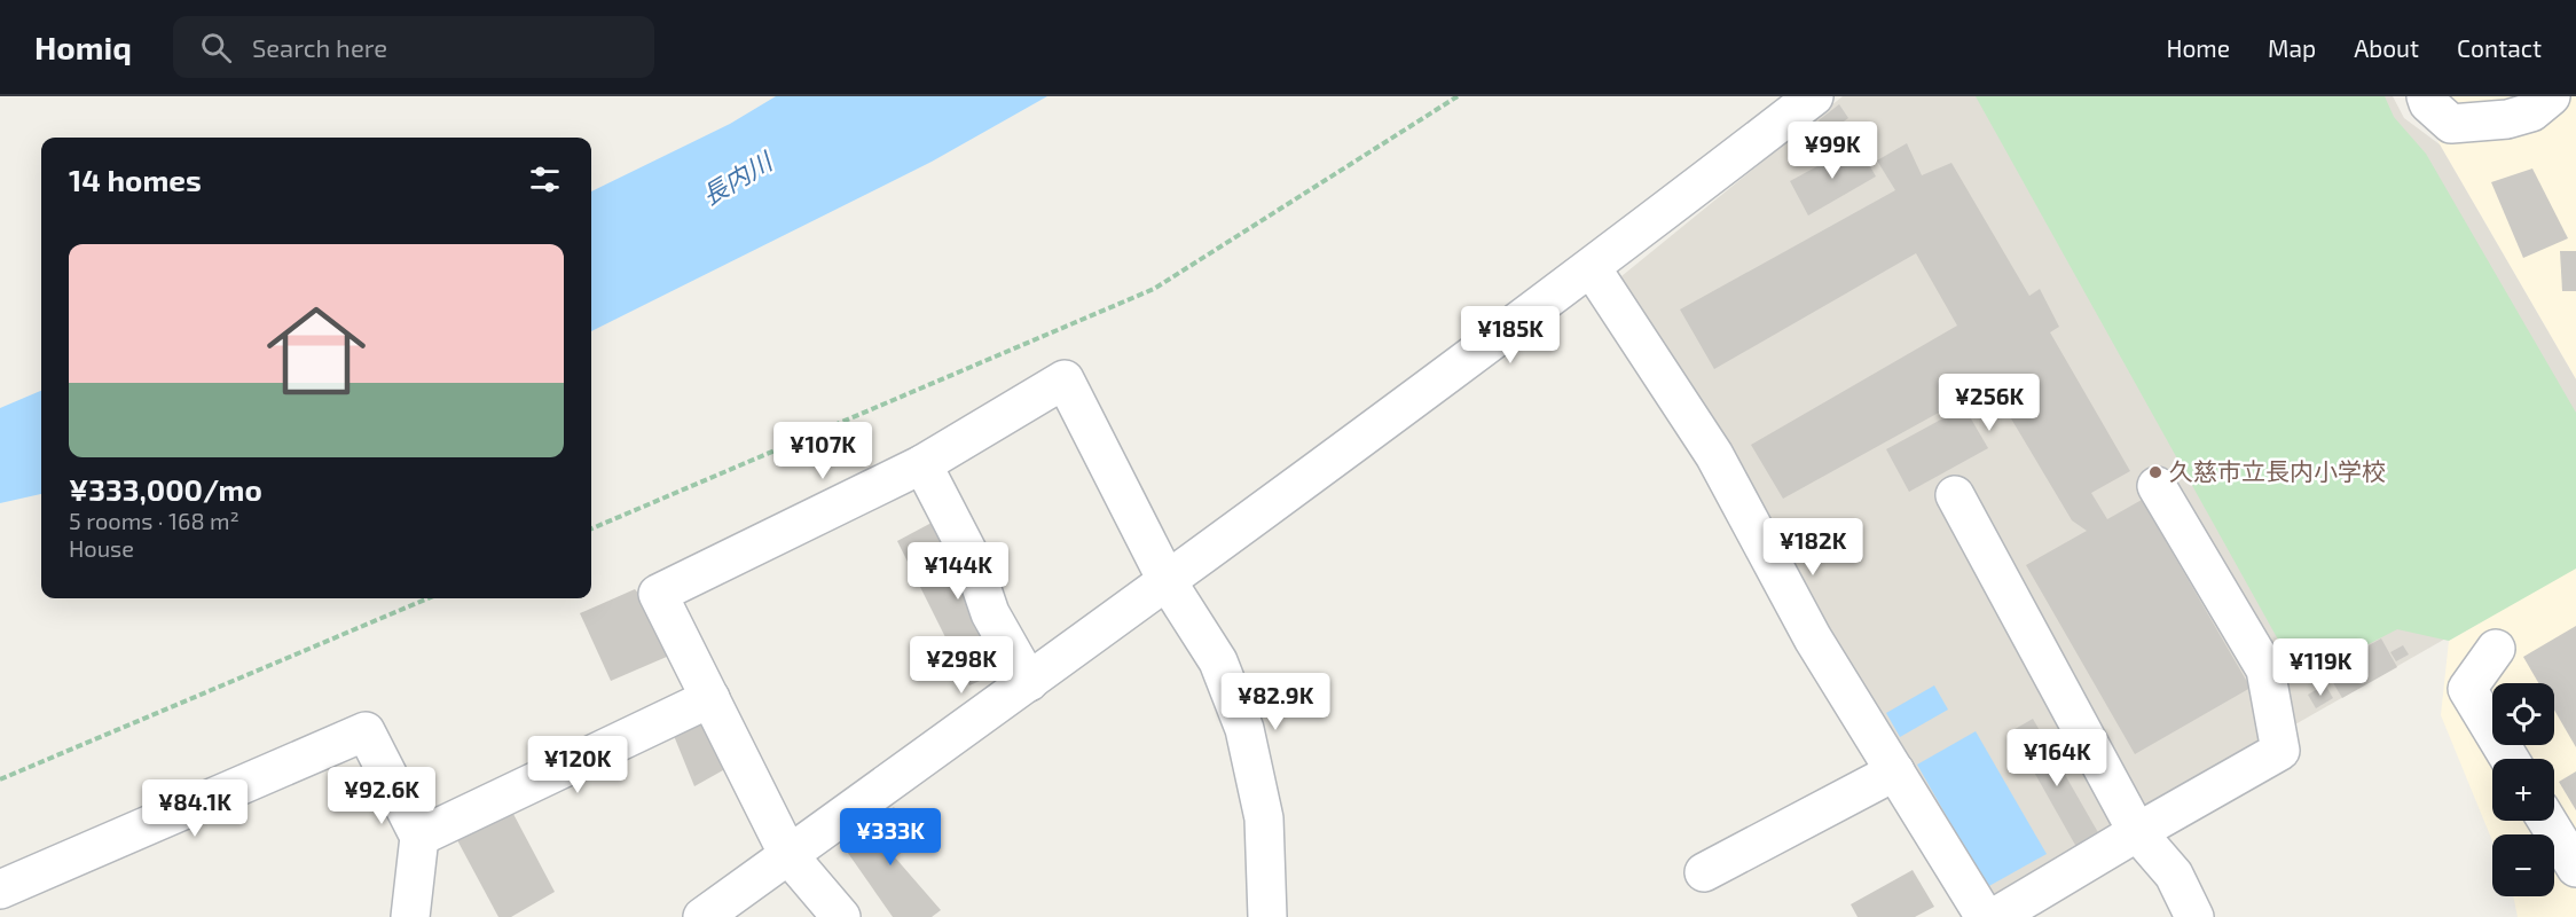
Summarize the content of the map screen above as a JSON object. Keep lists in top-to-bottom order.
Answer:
{
  "water": ["長内川"],
  "places": ["久慈市立長内小学校"],
  "page": {
    "header": "Homiq",
    "search": "Search here",
    "nav": [
      "Home",
      "Map",
      "About",
      "Contact"
    ],
    "price": [
      "¥99K",
      "¥185K",
      "¥256K",
      "¥107K",
      "¥182K",
      "¥144K",
      "¥298K",
      "¥119K",
      "¥82.9K",
      "¥164K",
      "¥120K",
      "¥92.6K",
      "¥84.1K",
      "¥333K"
    ],
    "heading": "14 homes",
    "list": [
      {
        "name": "¥333,000/mo",
        "note": "5 rooms · 168 m² · House"
      }
    ],
    "map_buttons": ["+", "−"]
  }
}
